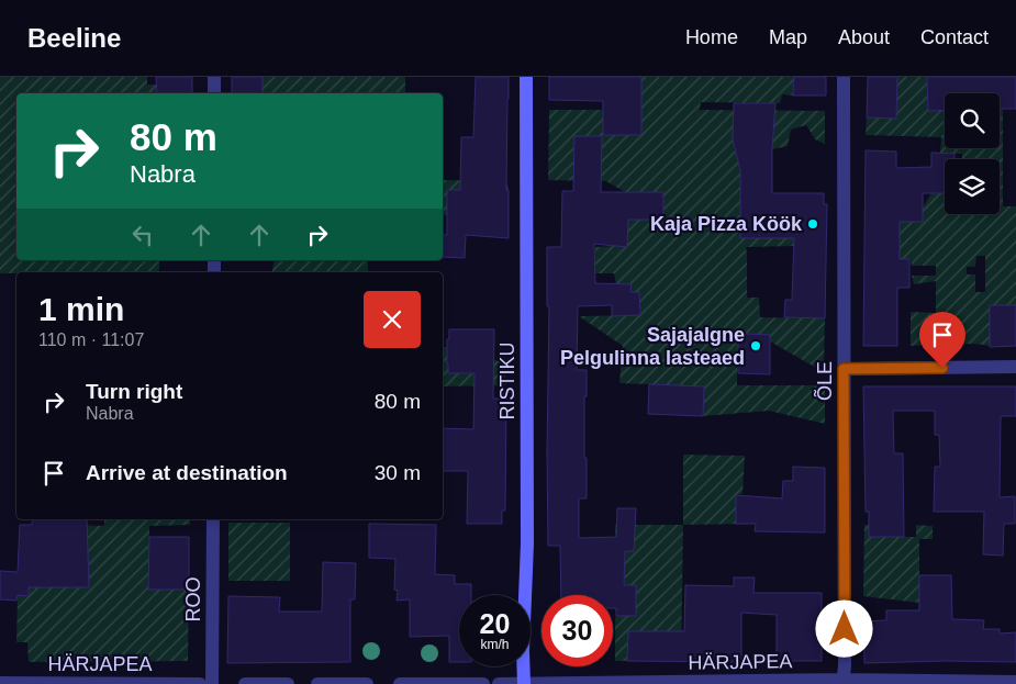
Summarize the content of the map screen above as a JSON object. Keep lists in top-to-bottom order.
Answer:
{
  "streets": {
    "street": [
      "RISTIKU",
      "ÕLE",
      "ROO",
      "HÄRJAPEA"
    ]
  },
  "crossings": [
    ["RISTIKU", "HÄRJAPEA"],
    ["ÕLE", "HÄRJAPEA"]
  ],
  "places": ["Kaja Pizza Köök", "Sajajalgne Pelgulinna lasteaed"],
  "page": {
    "header": "Beeline",
    "nav": [
      "Home",
      "Map",
      "About",
      "Contact"
    ],
    "turn": ["80 m", "Nabra"],
    "heading": ["1 min", "110 m · 11:07"],
    "list": [
      {
        "name": "Turn right",
        "note": "Nabra",
        "value": "80 m"
      },
      {
        "name": "Arrive at destination",
        "value": "30 m"
      }
    ],
    "speed": "20 km/h",
    "limit": "30"
  }
}
